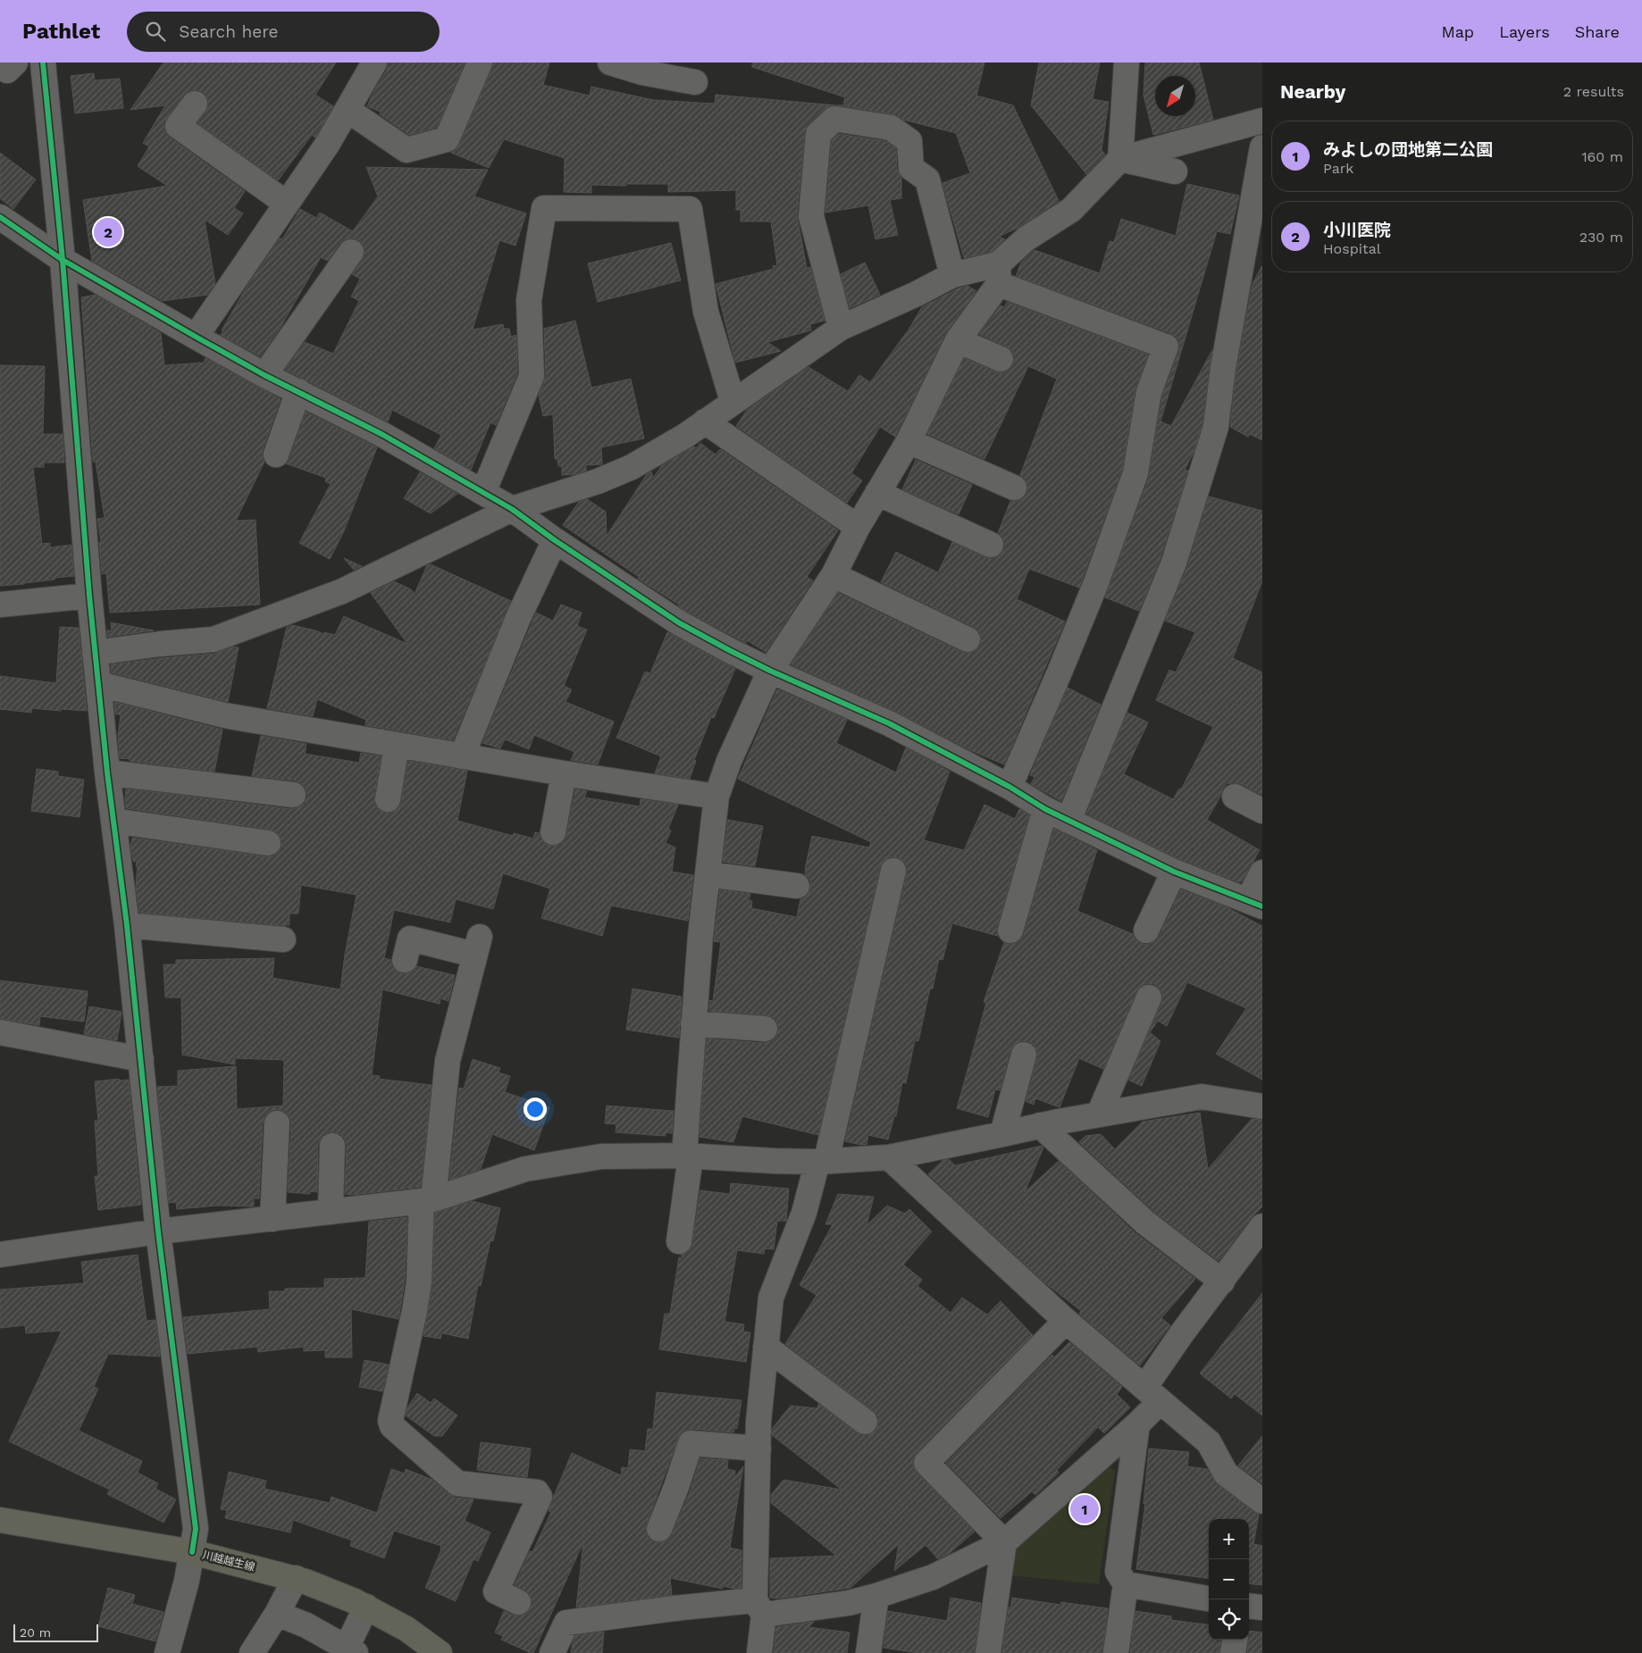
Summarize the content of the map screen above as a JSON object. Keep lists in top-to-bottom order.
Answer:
{
  "streets": {
    "main road": ["川越越生線"]
  },
  "scale_bar": "20 m",
  "north": "bottom left",
  "page": {
    "header": "Pathlet",
    "search": "Search here",
    "nav": ["Map", "Layers", "Share"],
    "heading": ["Nearby", "2 results"],
    "list": [
      {
        "mark": "1",
        "name": "みよしの団地第二公園",
        "note": "Park",
        "value": "160 m"
      },
      {
        "mark": "2",
        "name": "小川医院",
        "note": "Hospital",
        "value": "230 m"
      }
    ],
    "pins": ["2", "1"],
    "map_buttons": ["+", "−"],
    "scale": "20 m"
  }
}
